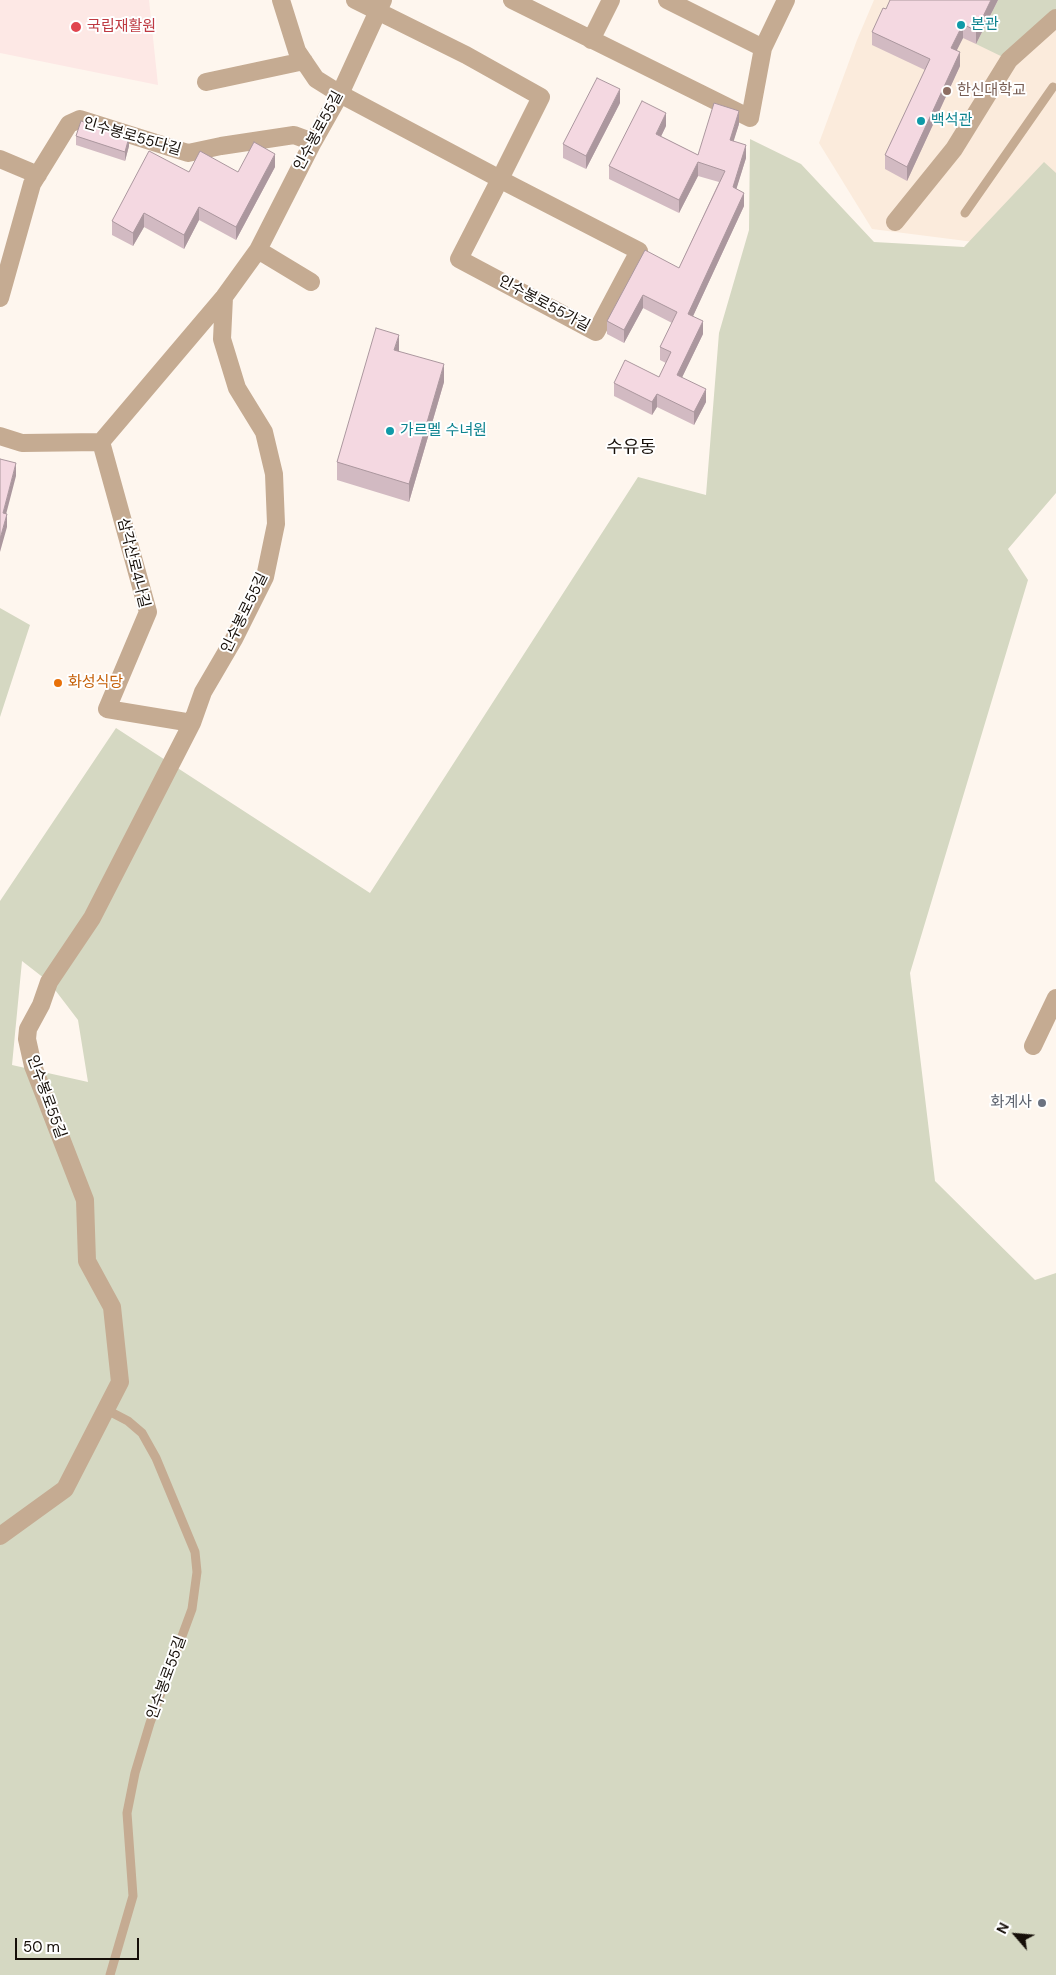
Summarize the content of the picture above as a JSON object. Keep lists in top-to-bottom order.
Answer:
{
  "streets": {
    "street": [
      "인수봉로55길",
      "인수봉로55다길",
      "인수봉로55가길",
      "삼각산로4나길"
    ]
  },
  "crossings": [
    ["인수봉로55길", "인수봉로55다길"],
    ["인수봉로55길", "인수봉로55가길"],
    ["인수봉로55길", "삼각산로4나길"]
  ],
  "districts": ["수유동"],
  "places": [
    "본관",
    "국립재활원",
    "한신대학교",
    "백석관",
    "가르멜 수녀원",
    "화성식당",
    "화계사"
  ],
  "scale_bar": "50 m",
  "north": "top left"
}
